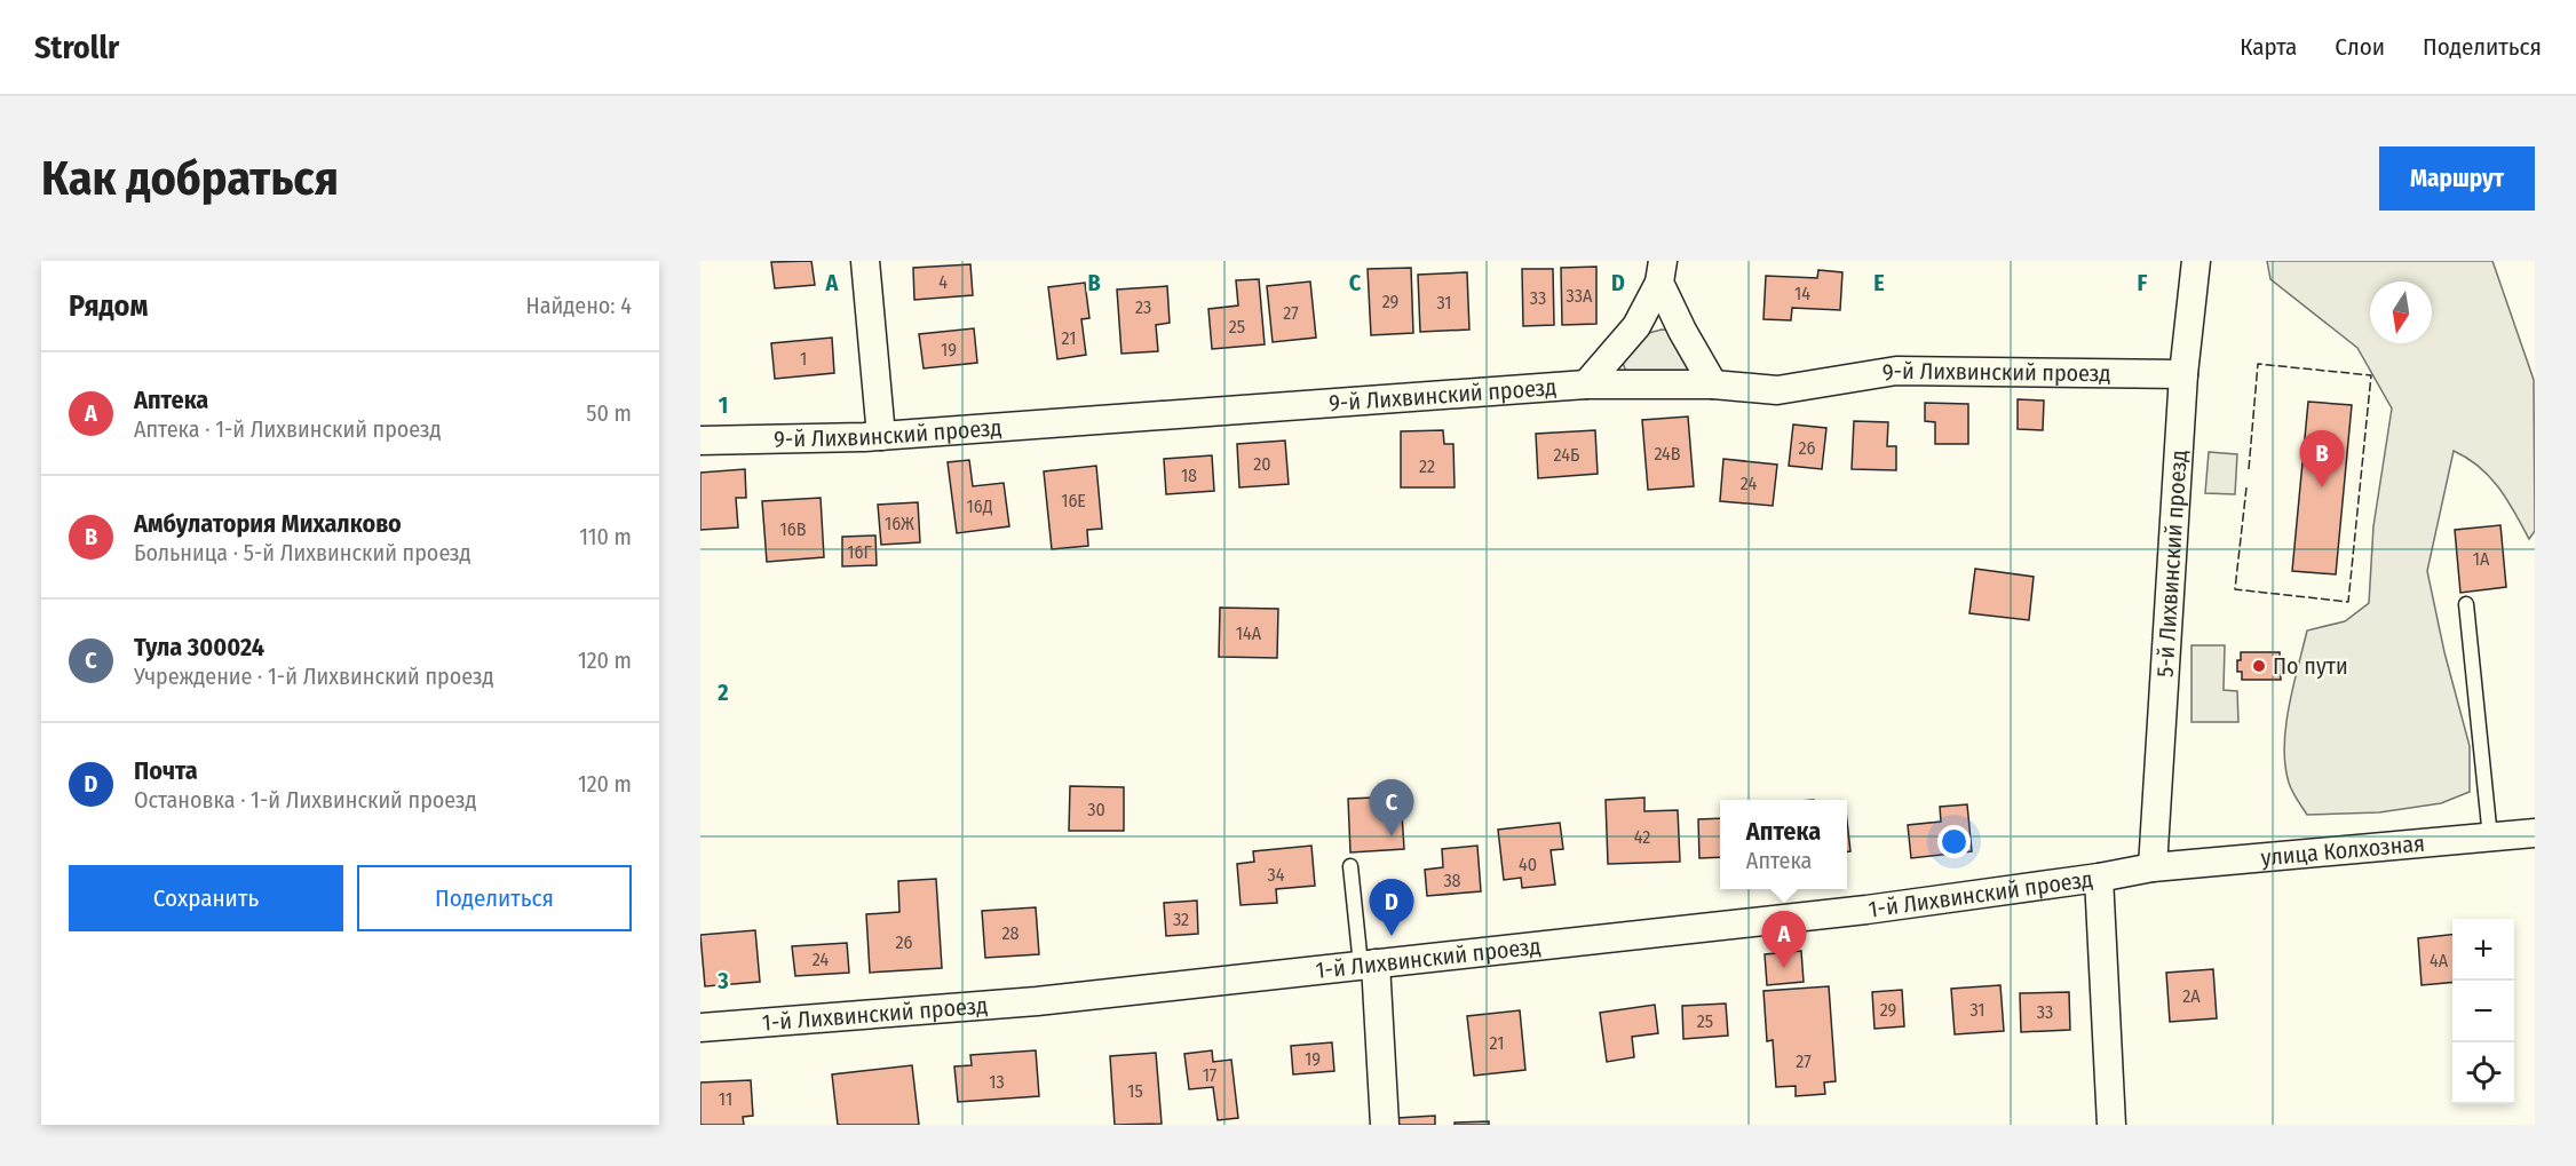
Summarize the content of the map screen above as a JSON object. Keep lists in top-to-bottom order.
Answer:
{
  "streets": {
    "street": [
      "9-й Лихвинский проезд",
      "5-й Лихвинский проезд",
      "улица Колхозная",
      "1-й Лихвинский проезд"
    ]
  },
  "crossings": [
    ["9-й Лихвинский проезд", "5-й Лихвинский проезд"],
    ["5-й Лихвинский проезд", "улица Колхозная"],
    ["5-й Лихвинский проезд", "1-й Лихвинский проезд"],
    ["улица Колхозная", "1-й Лихвинский проезд"]
  ],
  "places": ["По пути"],
  "house_numbers": [
    "4",
    "14",
    "33А",
    "33",
    "29",
    "31",
    "23",
    "27",
    "25",
    "21",
    "19",
    "1",
    "26",
    "24В",
    "24Б",
    "20",
    "22",
    "18",
    "24",
    "16Е",
    "16Д",
    "16Ж",
    "16В",
    "16Г",
    "1А",
    "14А",
    "30",
    "42",
    "40",
    "34",
    "38",
    "32",
    "28",
    "26",
    "24",
    "4А",
    "2А",
    "29",
    "31",
    "33",
    "25",
    "21",
    "19",
    "27",
    "17",
    "13",
    "15",
    "11"
  ],
  "north": "bottom",
  "page": {
    "header": "Strollr",
    "nav": ["Карта", "Слои", "Поделиться"],
    "buttons": [
      "Маршрут",
      ["Сохранить", "Поделиться"]
    ],
    "title": "Как добраться",
    "heading": ["Рядом", "Найдено: 4"],
    "list": [
      {
        "mark": "A",
        "name": "Аптека",
        "note": "Аптека · 1-й Лихвинский проезд",
        "value": "50 m"
      },
      {
        "mark": "B",
        "name": "Амбулатория Михалково",
        "note": "Больница · 5-й Лихвинский проезд",
        "value": "110 m"
      },
      {
        "mark": "C",
        "name": "Тула 300024",
        "note": "Учреждение · 1-й Лихвинский проезд",
        "value": "120 m"
      },
      {
        "mark": "D",
        "name": "Почта",
        "note": "Остановка · 1-й Лихвинский проезд",
        "value": "120 m"
      }
    ],
    "pins": [
      "B",
      "C",
      "D",
      "A"
    ],
    "popup": ["Аптека", "Аптека"],
    "map_buttons": ["+", "−"]
  },
  "grid": {
    "columns": [
      "A",
      "B",
      "C",
      "D",
      "E",
      "F"
    ],
    "rows": ["1", "2", "3"]
  }
}
